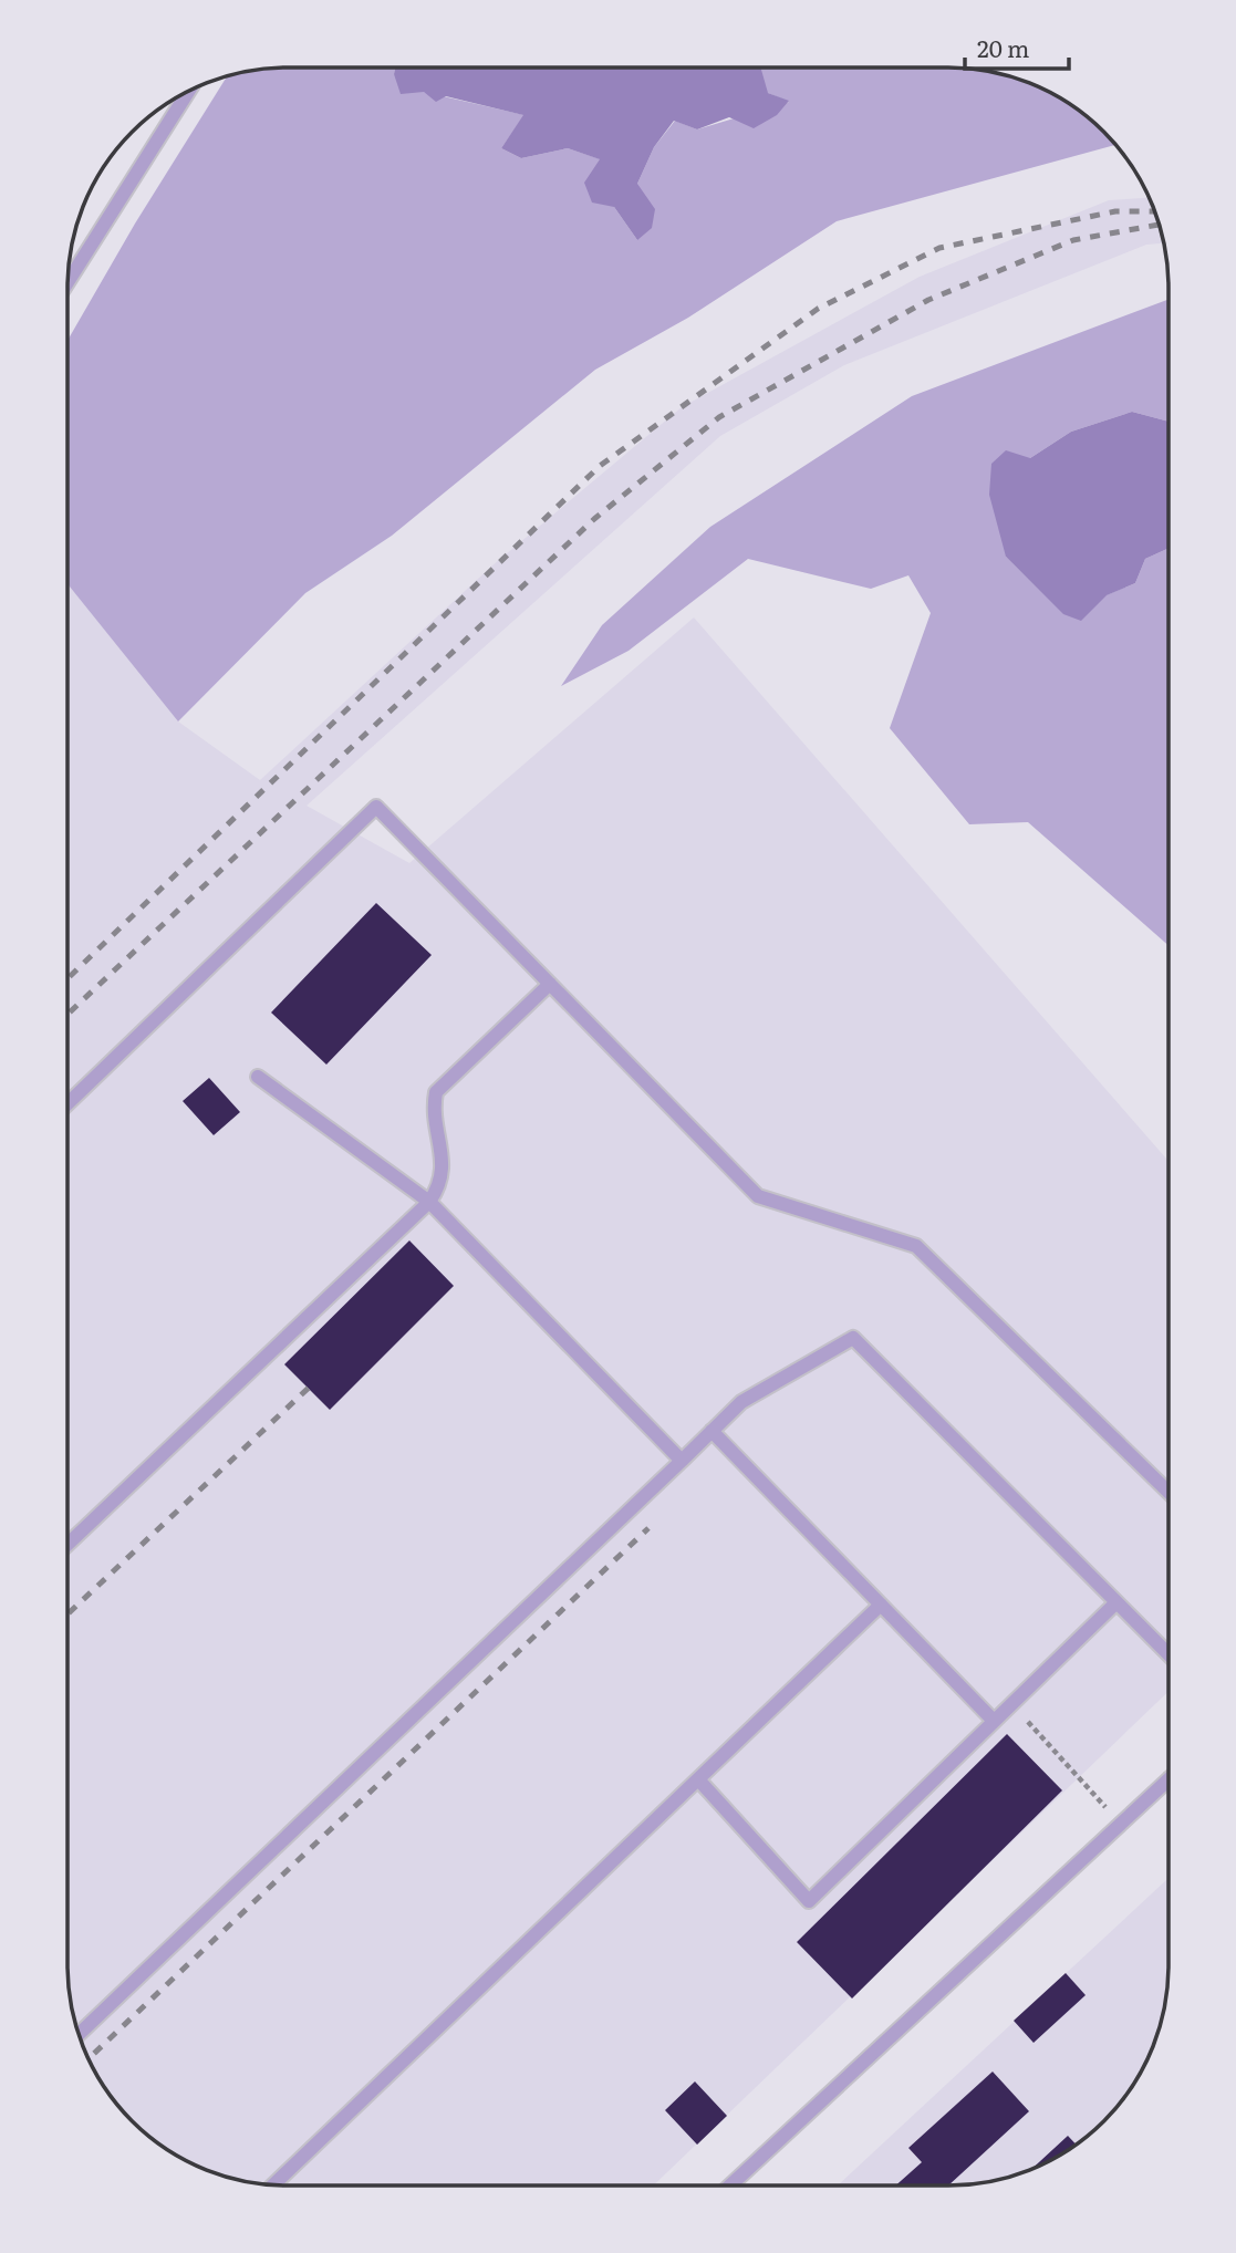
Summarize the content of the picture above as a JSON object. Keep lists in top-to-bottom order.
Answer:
{
  "scale_bar": "20 m"
}
